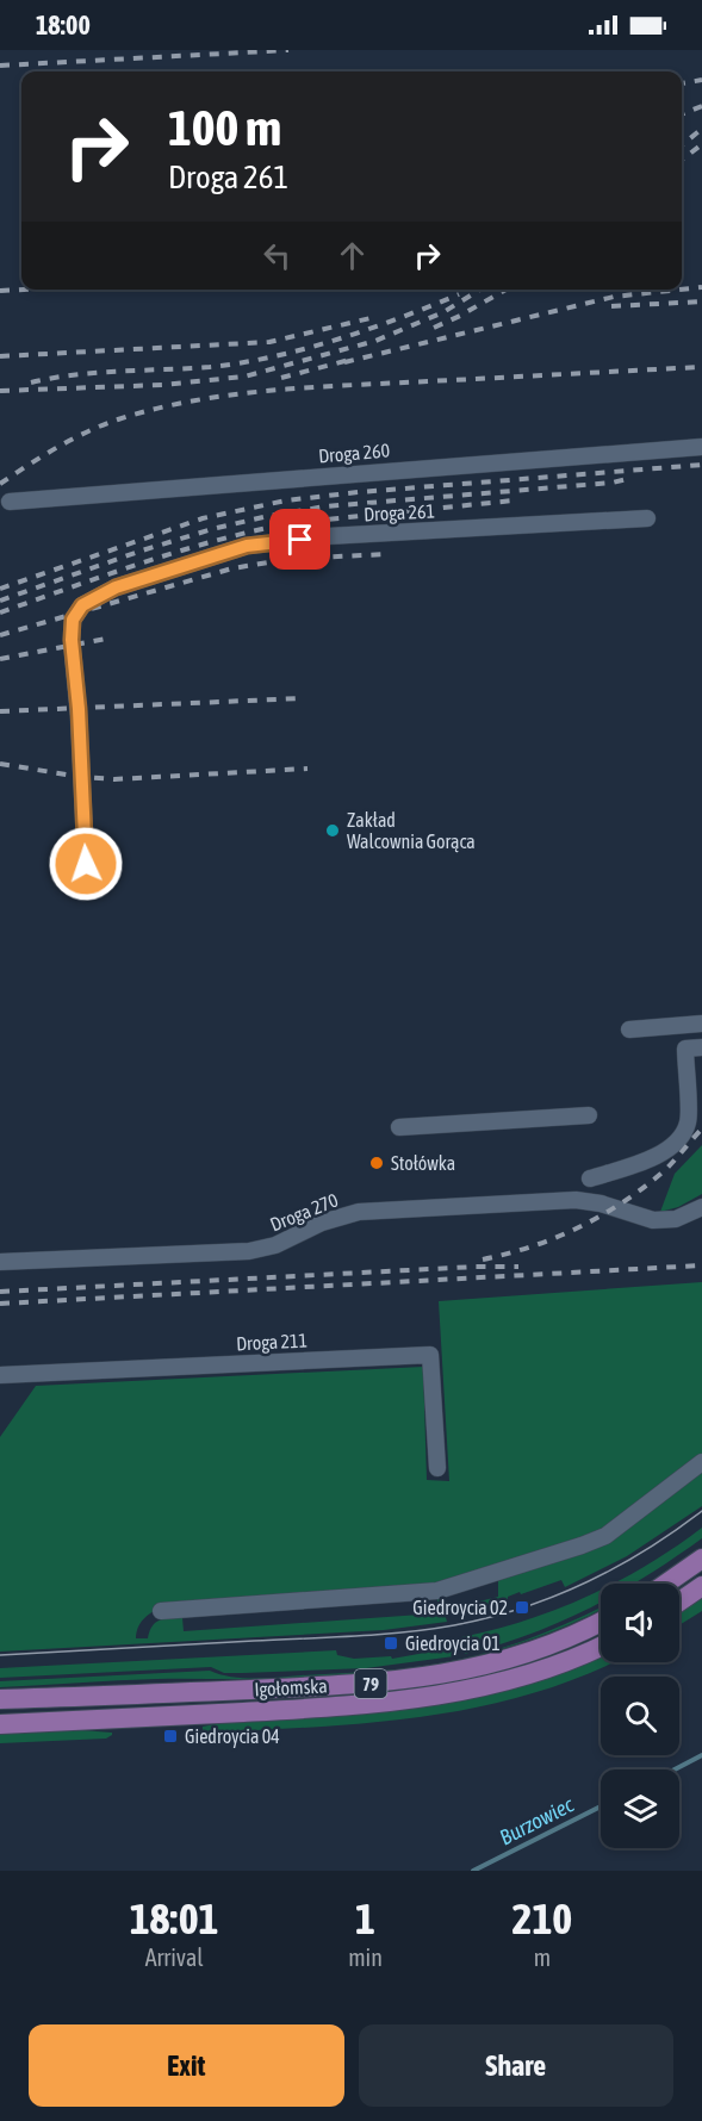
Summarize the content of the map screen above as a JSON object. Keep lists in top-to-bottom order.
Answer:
{
  "streets": {
    "main road": ["79", "Igołomska"],
    "lane": [
      "Droga 260",
      "Droga 261",
      "Droga 270",
      "Droga 211"
    ]
  },
  "water": ["Burzowiec"],
  "places": {
    "other": ["Zakład Walcownia Gorąca", "Stołówka"],
    "transit": ["Giedroycia 02", "Giedroycia 01", "Giedroycia 04"]
  },
  "page": {
    "status": "18:00",
    "turn": ["100 m", "Droga 261"],
    "eta": [
      "18:01",
      "Arrival",
      "1",
      "min",
      "210",
      "m"
    ],
    "buttons": ["Exit", "Share"]
  }
}
